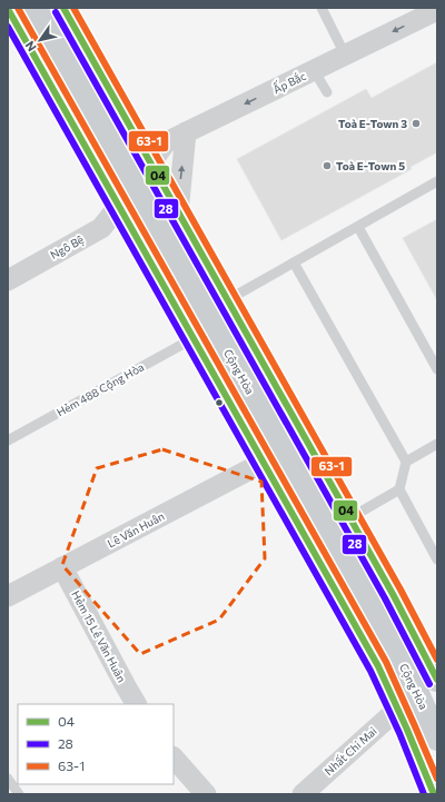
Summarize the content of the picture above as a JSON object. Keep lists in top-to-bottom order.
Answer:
{
  "streets": {
    "main road": ["Cộng Hòa"],
    "street": [
      "Ấp Bắc",
      "Ngô Bệ",
      "Lê Văn Huân",
      "Hẻm 15 Lê Văn Huân",
      "Nhất Chi Mai"
    ],
    "lane": ["Hẻm 488 Cộng Hòa"]
  },
  "crossings": [
    ["Ngô Bệ", "Cộng Hòa"],
    ["Cộng Hòa", "Hẻm 488 Cộng Hòa"],
    ["Cộng Hòa", "Lê Văn Huân"],
    ["Cộng Hòa", "Nhất Chi Mai"],
    ["Lê Văn Huân", "Hẻm 15 Lê Văn Huân"]
  ],
  "one_way": ["Ấp Bắc"],
  "places": ["Toà E-Town 3", "Toà E-Town 5"],
  "lines": ["transit line 04", "transit line 63-1", "transit line 28"],
  "legend": ["04", "28", "63-1"],
  "north": "bottom left"
}
